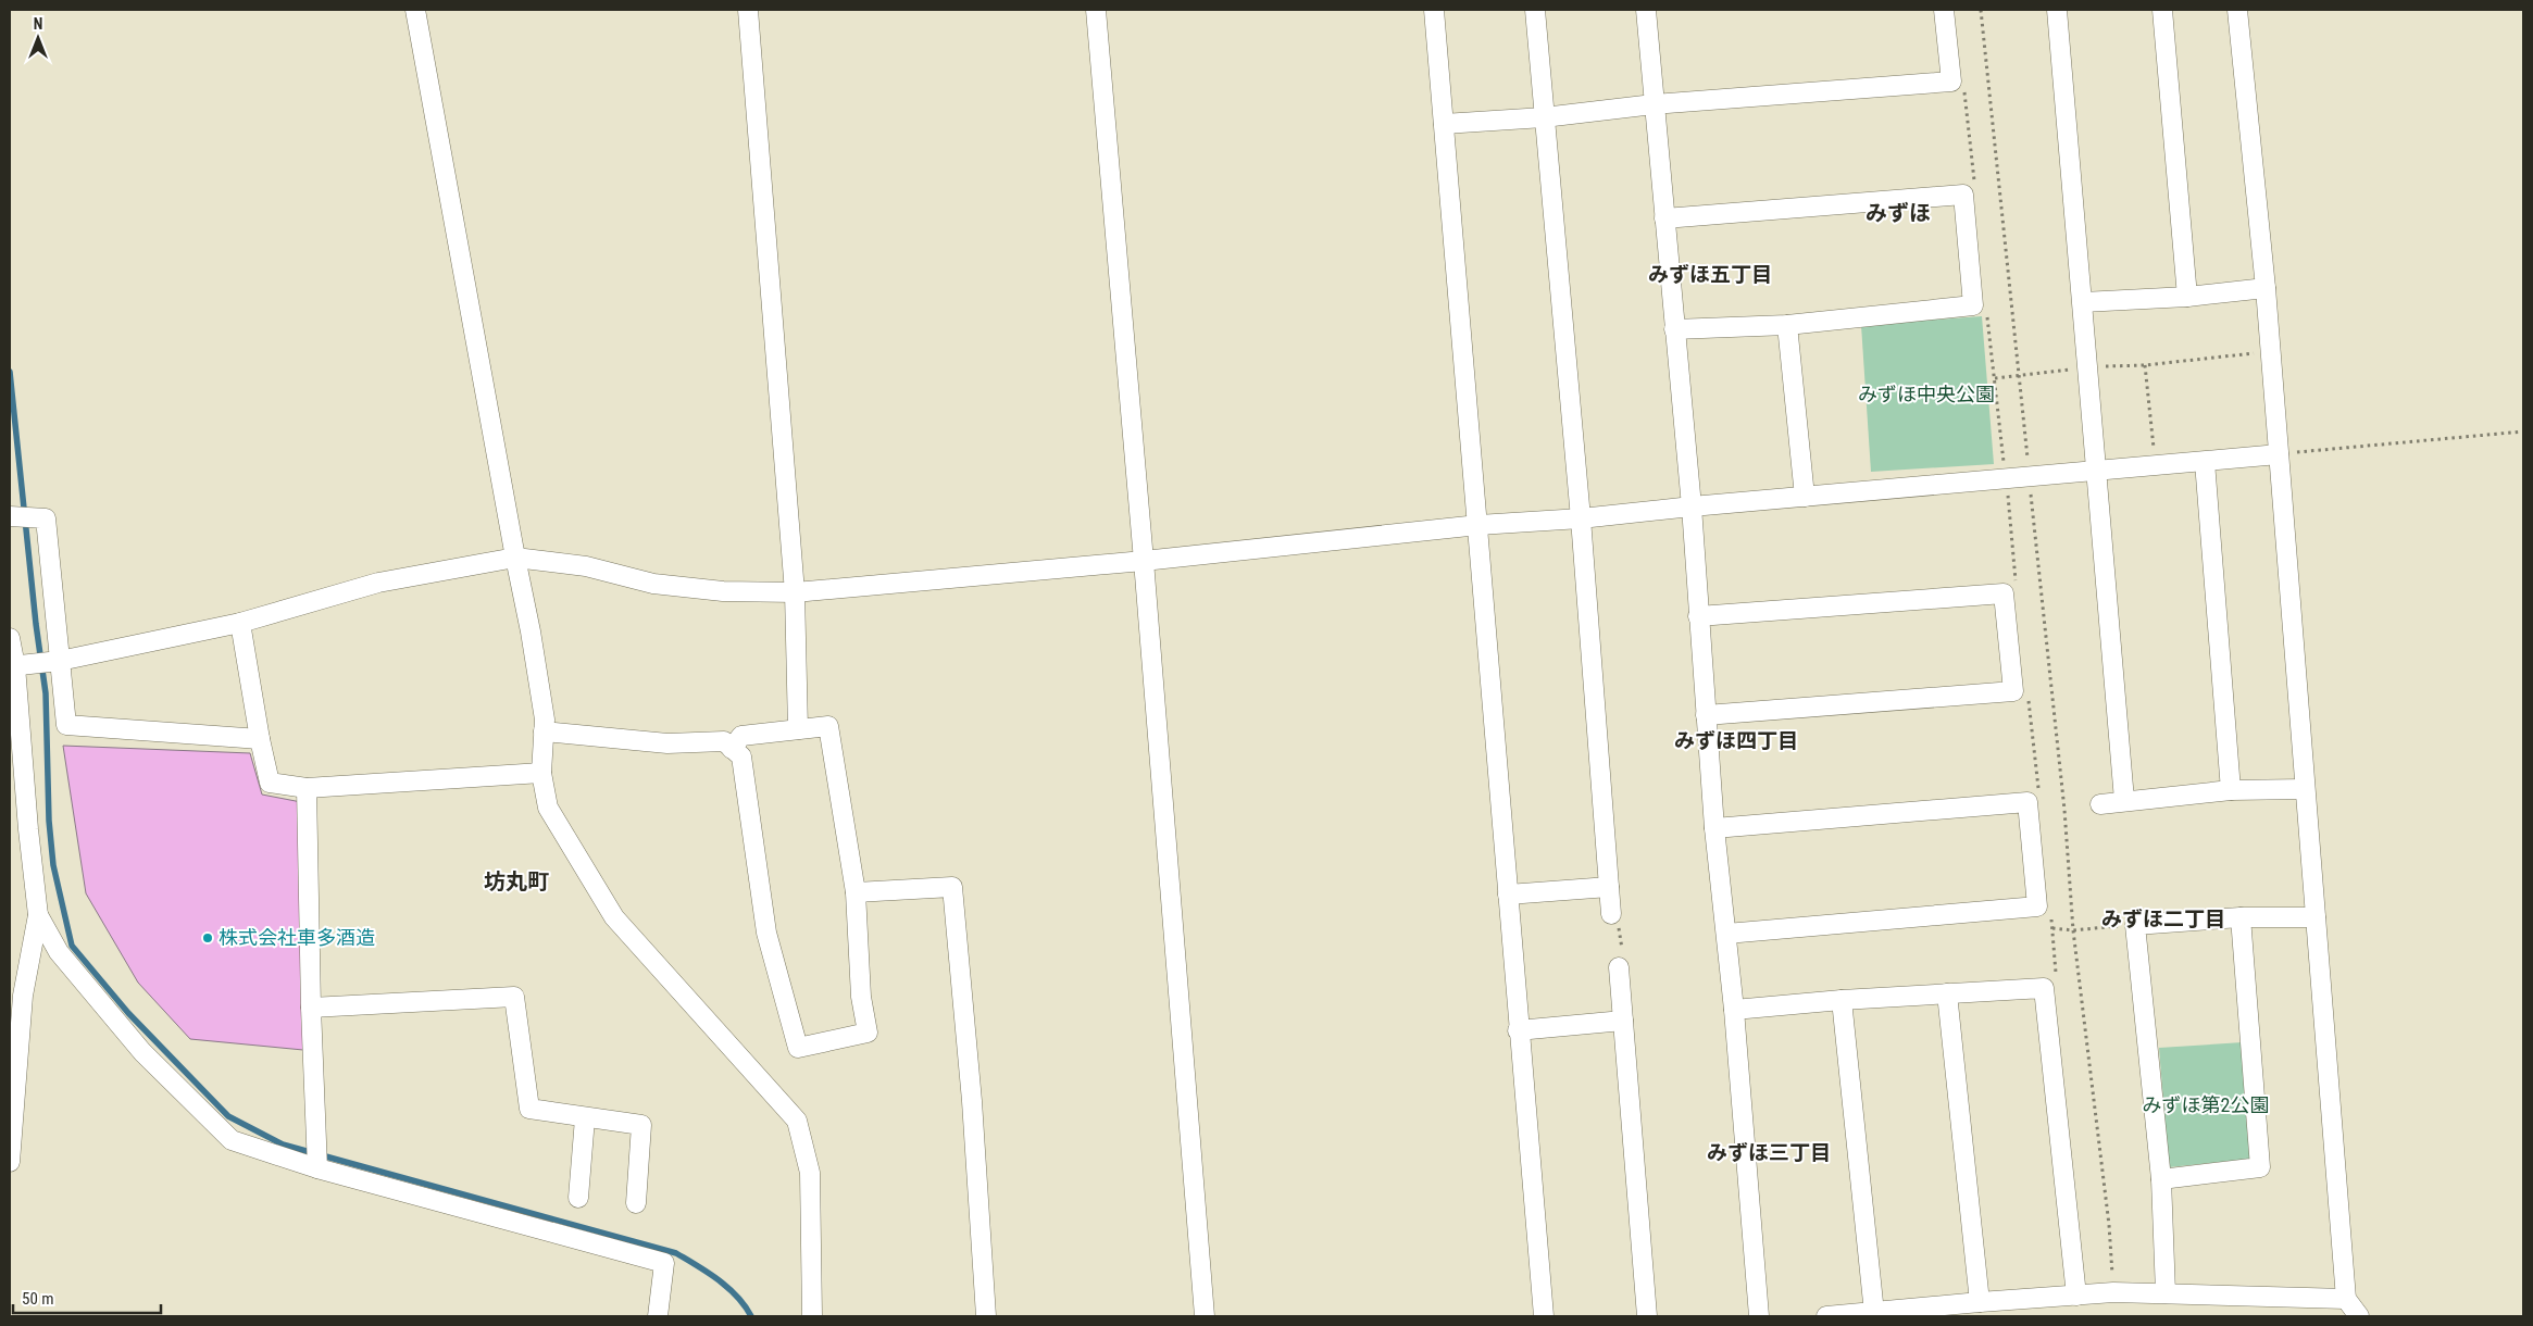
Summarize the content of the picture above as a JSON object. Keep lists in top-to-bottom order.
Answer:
{
  "districts": [
    "みずほ",
    "みずほ五丁目",
    "みずほ四丁目",
    "坊丸町",
    "みずほ二丁目",
    "みずほ三丁目"
  ],
  "parks": ["みずほ中央公園", "みずほ第2公園"],
  "places": ["株式会社車多酒造"],
  "scale_bar": "50 m",
  "north": "top"
}
